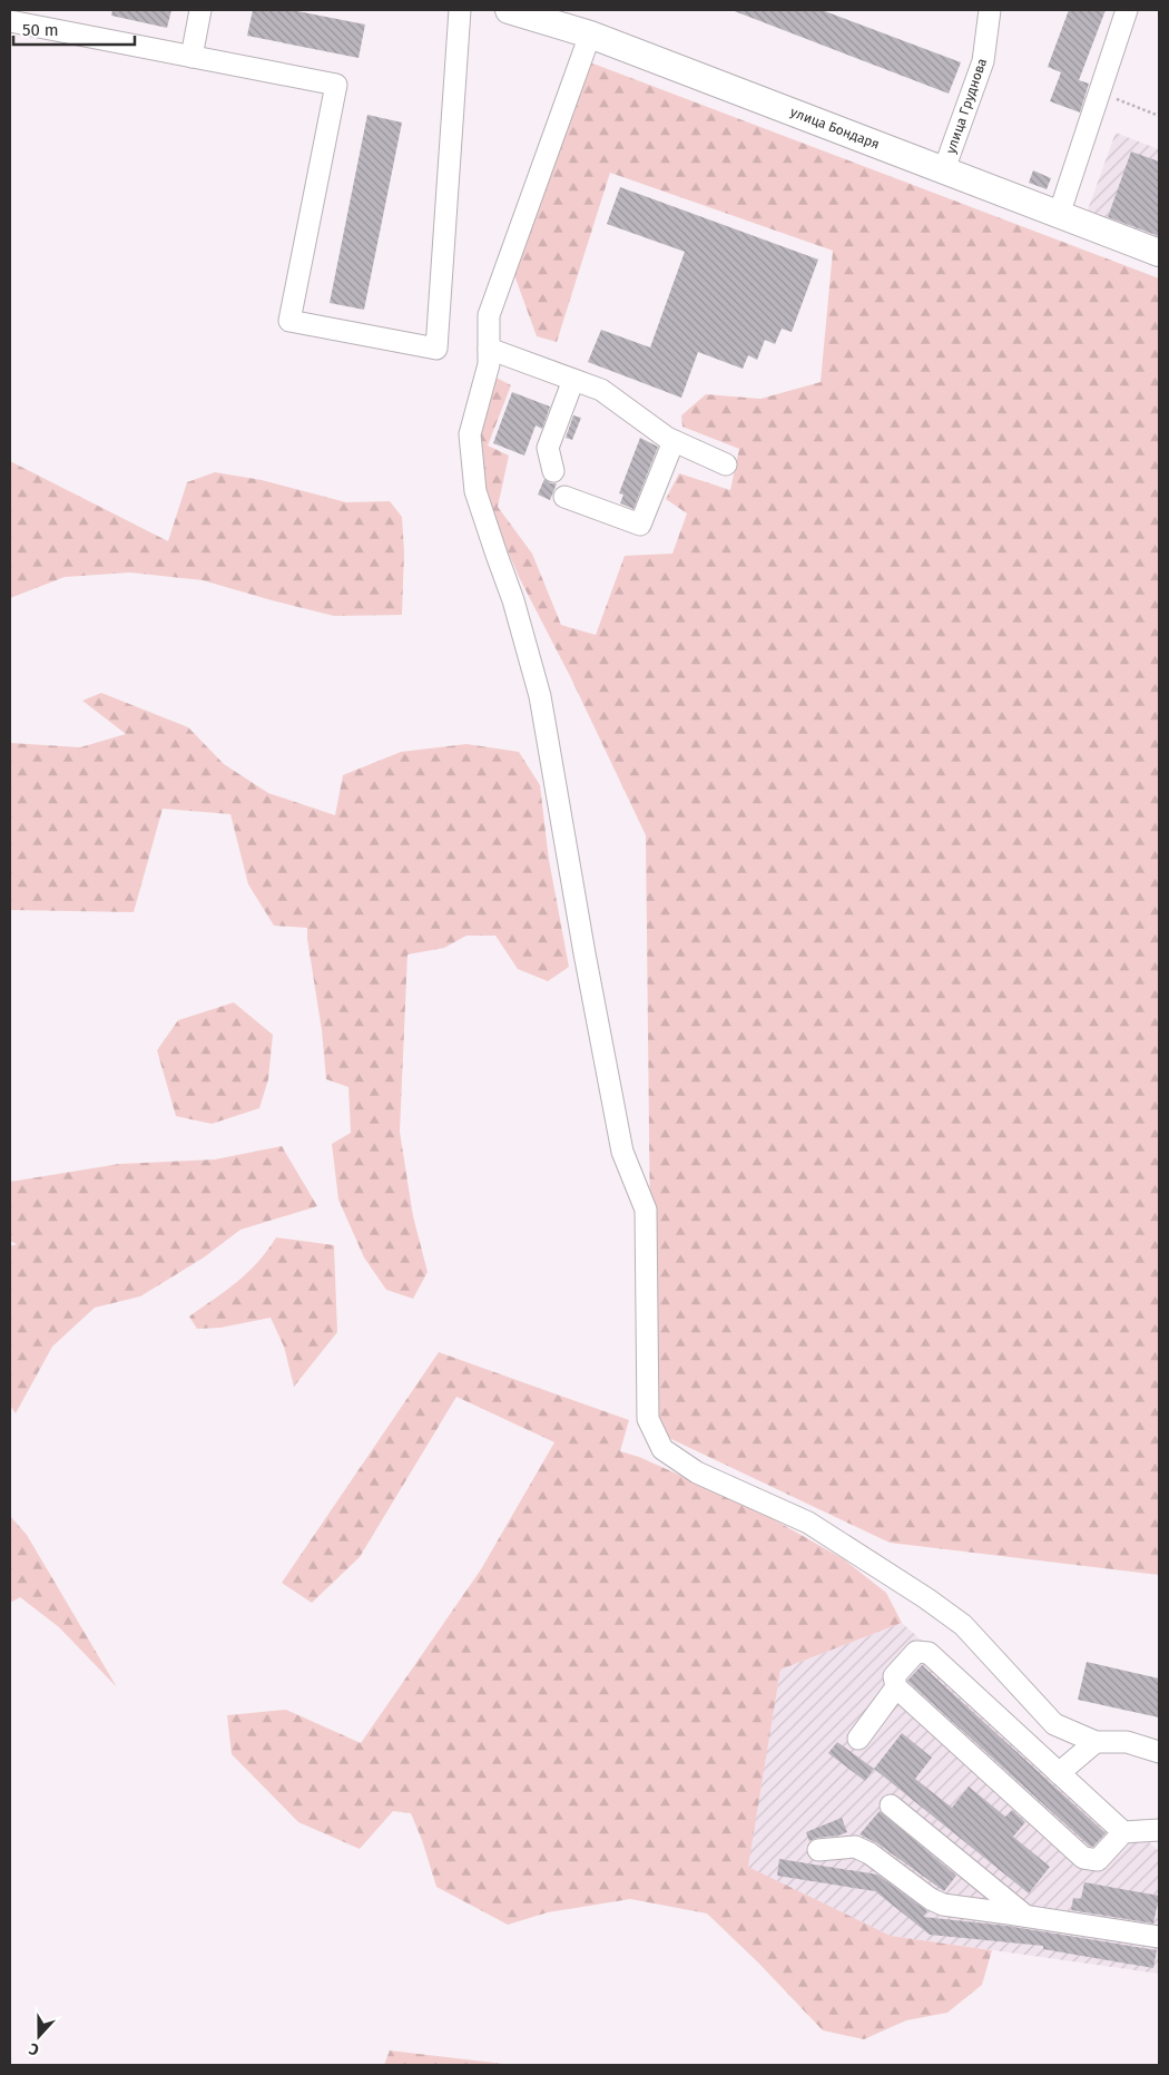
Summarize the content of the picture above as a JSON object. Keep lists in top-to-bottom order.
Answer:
{
  "streets": {
    "main road": ["улица Бондаря"],
    "lane": ["улица Груднова"]
  },
  "crossings": [
    ["улица Груднова", "улица Бондаря"]
  ],
  "scale_bar": "50 m",
  "north": "bottom"
}
